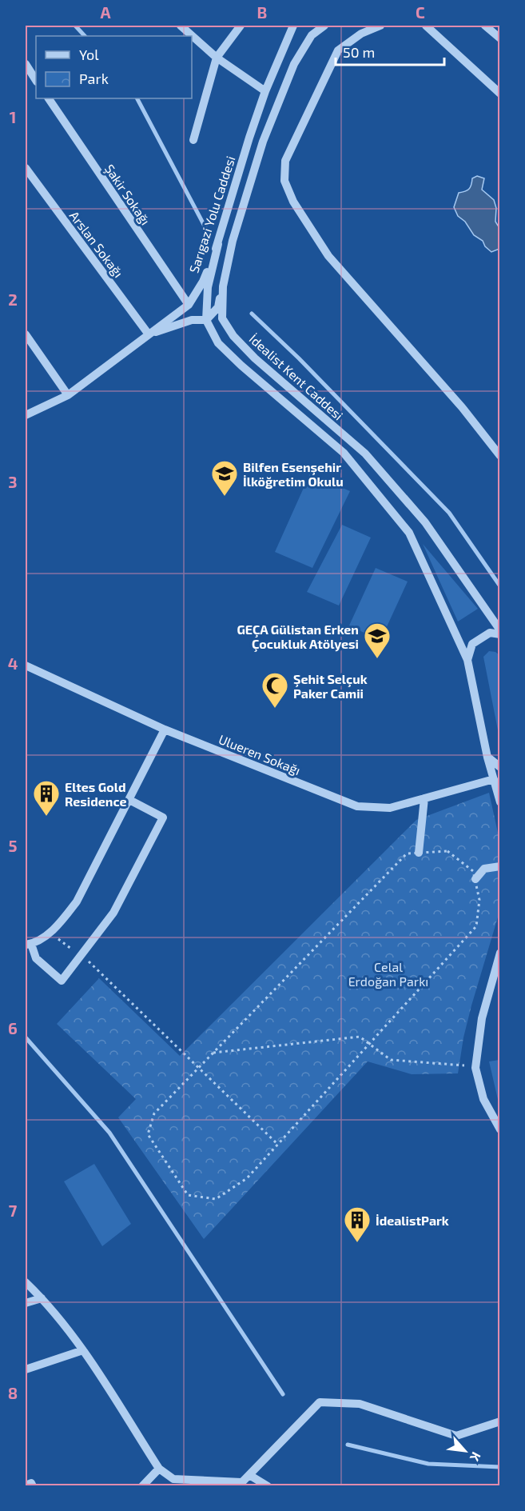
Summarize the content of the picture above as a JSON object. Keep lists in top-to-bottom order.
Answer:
{
  "streets": {
    "street": [
      "Şakir Sokağı",
      "Sarıgazi Yolu Caddesi",
      "Arslan Sokağı",
      "İdealist Kent Caddesi",
      "Ulueren Sokağı"
    ]
  },
  "crossings": [
    ["Şakir Sokağı", "Sarıgazi Yolu Caddesi"],
    ["Sarıgazi Yolu Caddesi", "Arslan Sokağı"],
    ["İdealist Kent Caddesi", "Ulueren Sokağı"]
  ],
  "parks": ["Celal Erdoğan Parkı"],
  "places": {
    "school or university": ["Bilfen Esenşehir İlköğretim Okulu", "GEÇA Gülistan Erken Çocukluk Atölyesi"],
    "mosque": ["Şehit Selçuk Paker Camii"],
    "building": ["Eltes Gold Residence", "İdealistPark"]
  },
  "legend": ["Yol", "Park"],
  "scale_bar": "50 m",
  "north": "bottom right",
  "grid": {
    "columns": ["A", "B", "C"],
    "rows": [
      "1",
      "2",
      "3",
      "4",
      "5",
      "6",
      "7",
      "8"
    ]
  }
}
